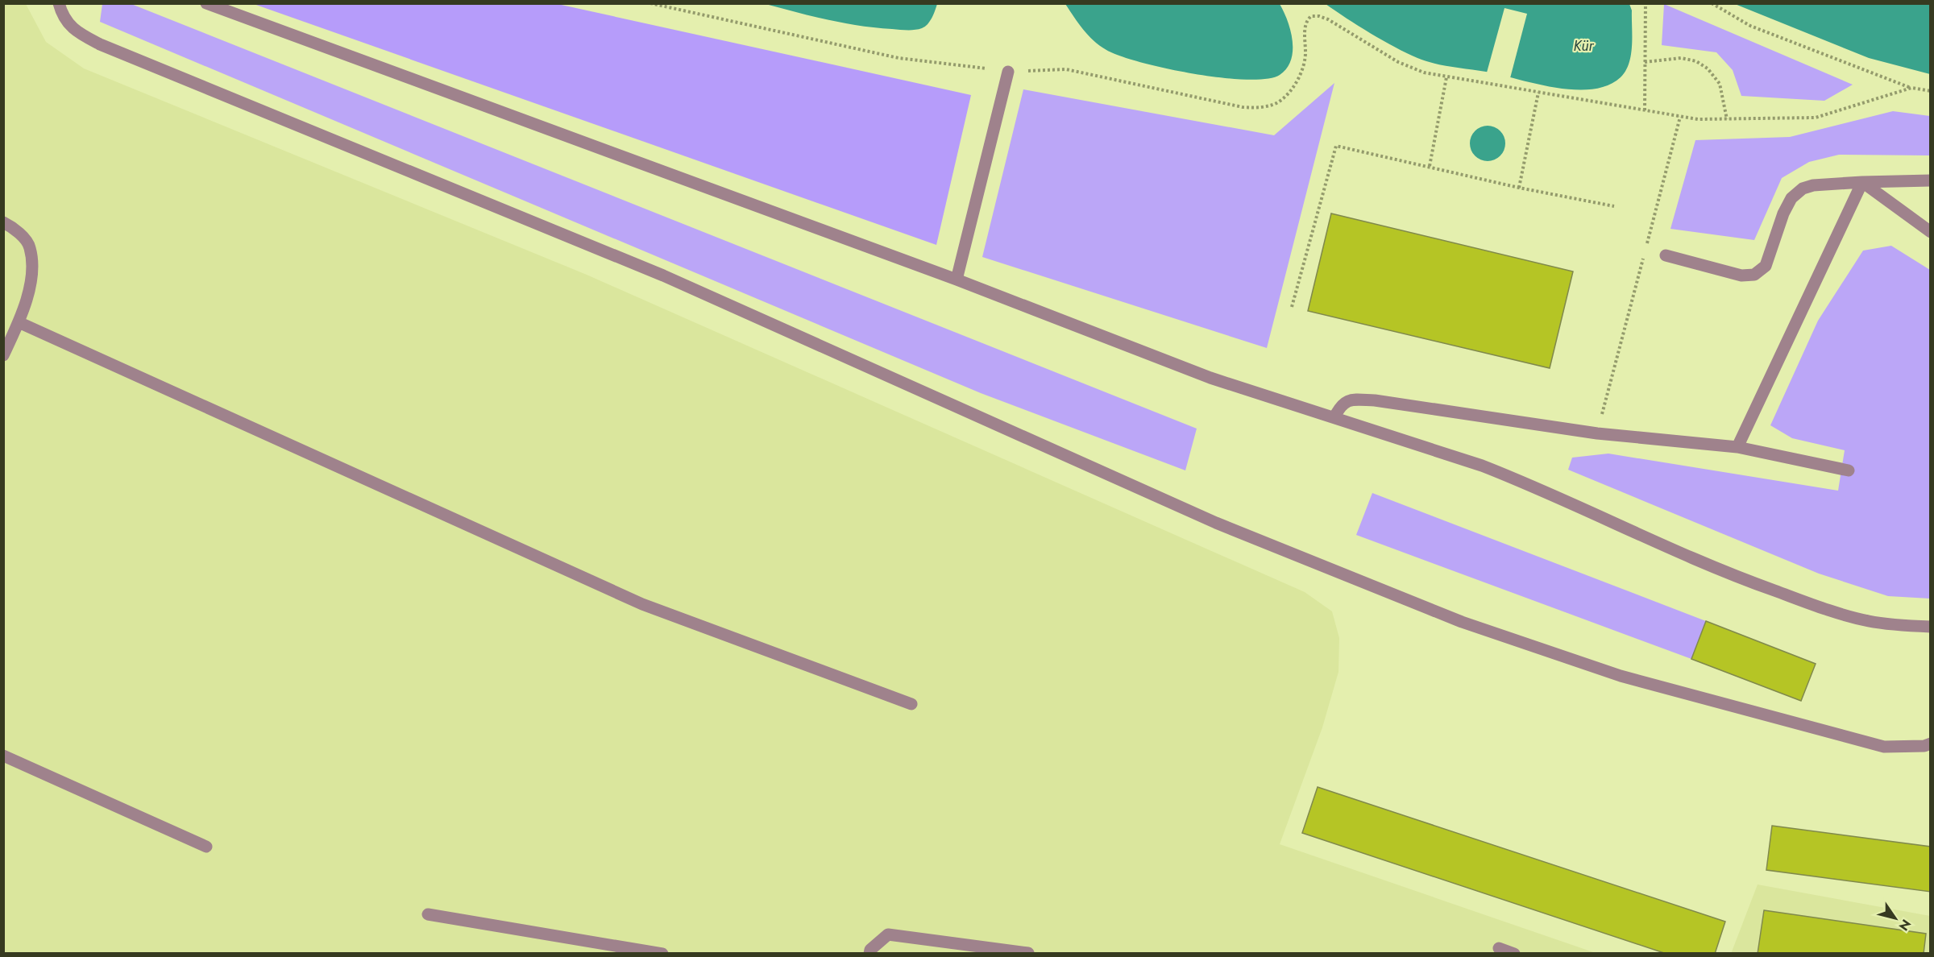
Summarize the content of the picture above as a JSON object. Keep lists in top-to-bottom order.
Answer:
{
  "water": ["Kür"],
  "north": "bottom right"
}
